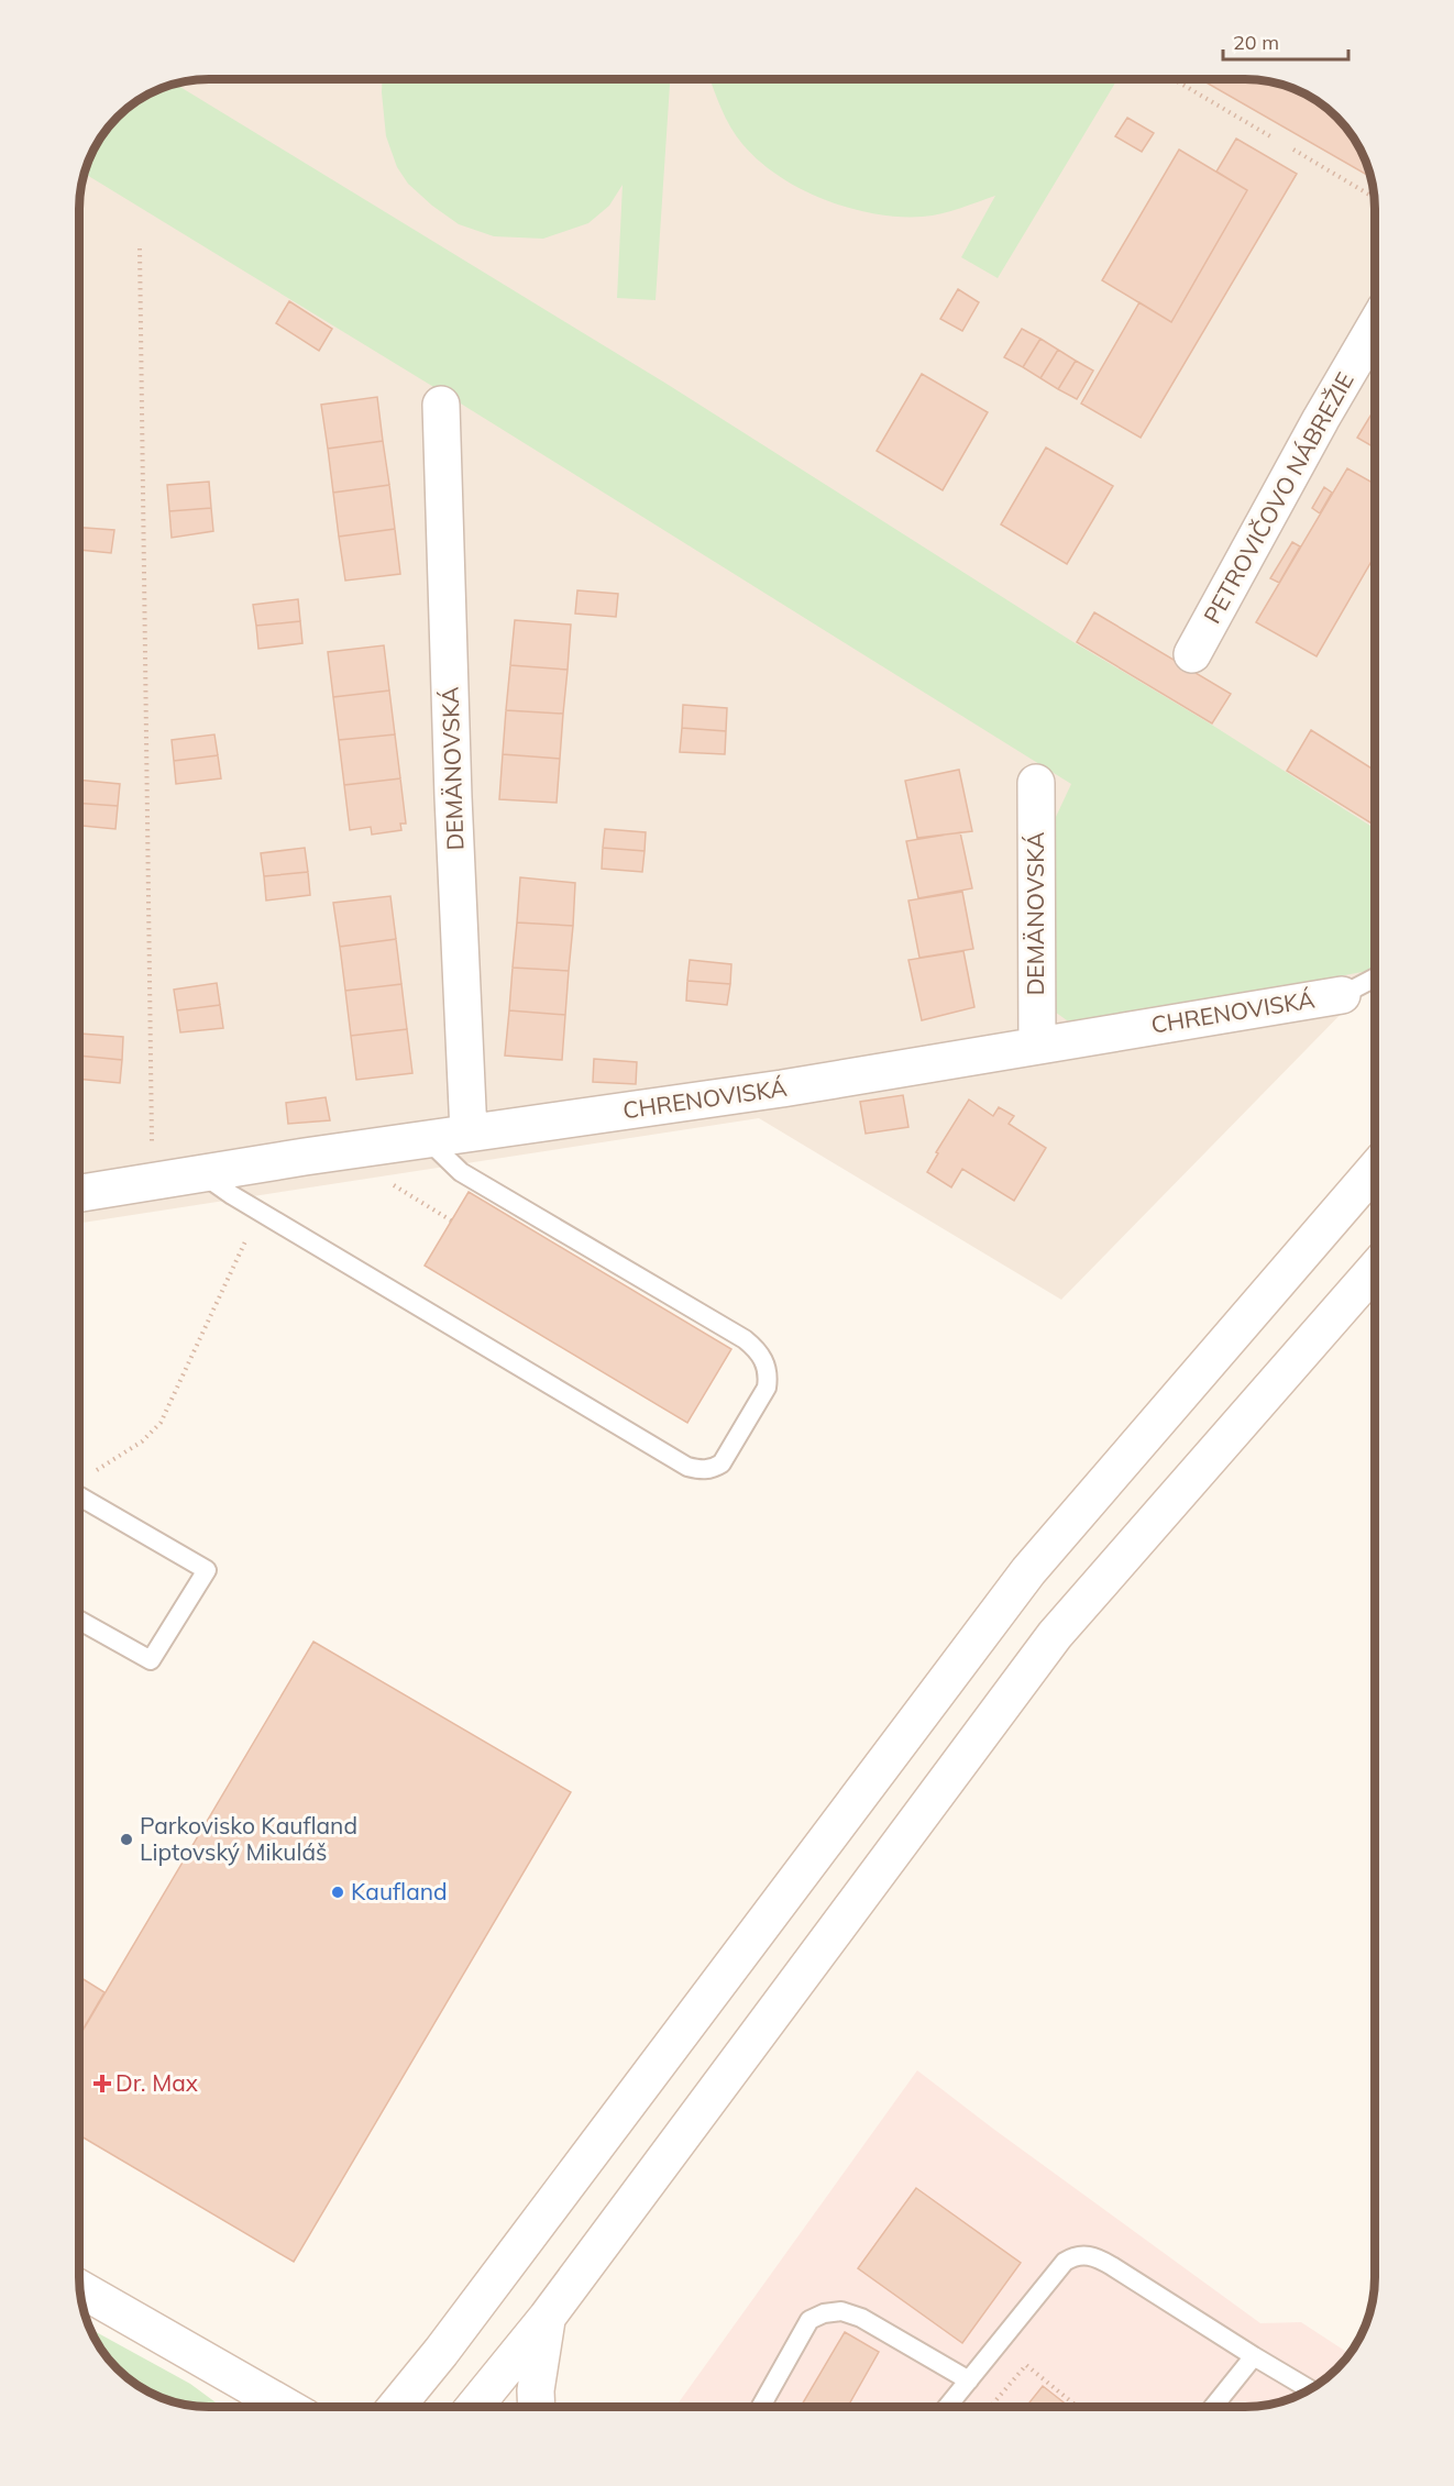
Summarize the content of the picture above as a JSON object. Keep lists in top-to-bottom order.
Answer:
{
  "streets": {
    "main road": ["PETROVIČOVO NÁBREŽIE", "DEMÄNOVSKÁ", "CHRENOVISKÁ"]
  },
  "crossings": [
    ["DEMÄNOVSKÁ", "CHRENOVISKÁ"]
  ],
  "places": {
    "other": ["Parkovisko Kaufland Liptovský Mikuláš", "Kaufland"],
    "health": ["Dr. Max"]
  },
  "scale_bar": "20 m"
}
